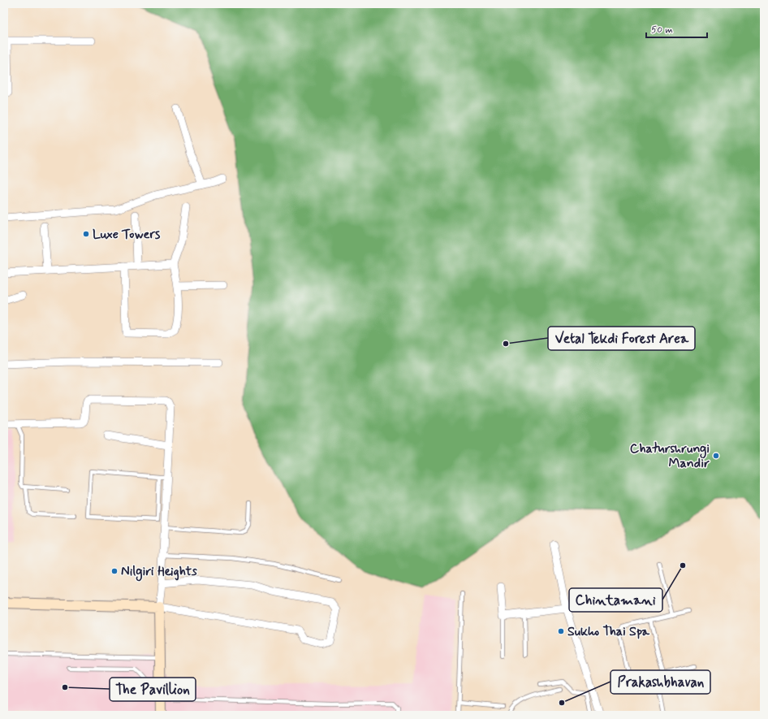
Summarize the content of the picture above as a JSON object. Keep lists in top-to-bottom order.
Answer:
{
  "places": [
    "Luxe Towers",
    "Vetal Tekdi Forest Area",
    "Chaturshrungi Mandir",
    "Chintamani",
    "Nilgiri Heights",
    "Sukho Thai Spa",
    "The Pavillion",
    "Prakashbhavan"
  ],
  "scale_bar": "50 m"
}
